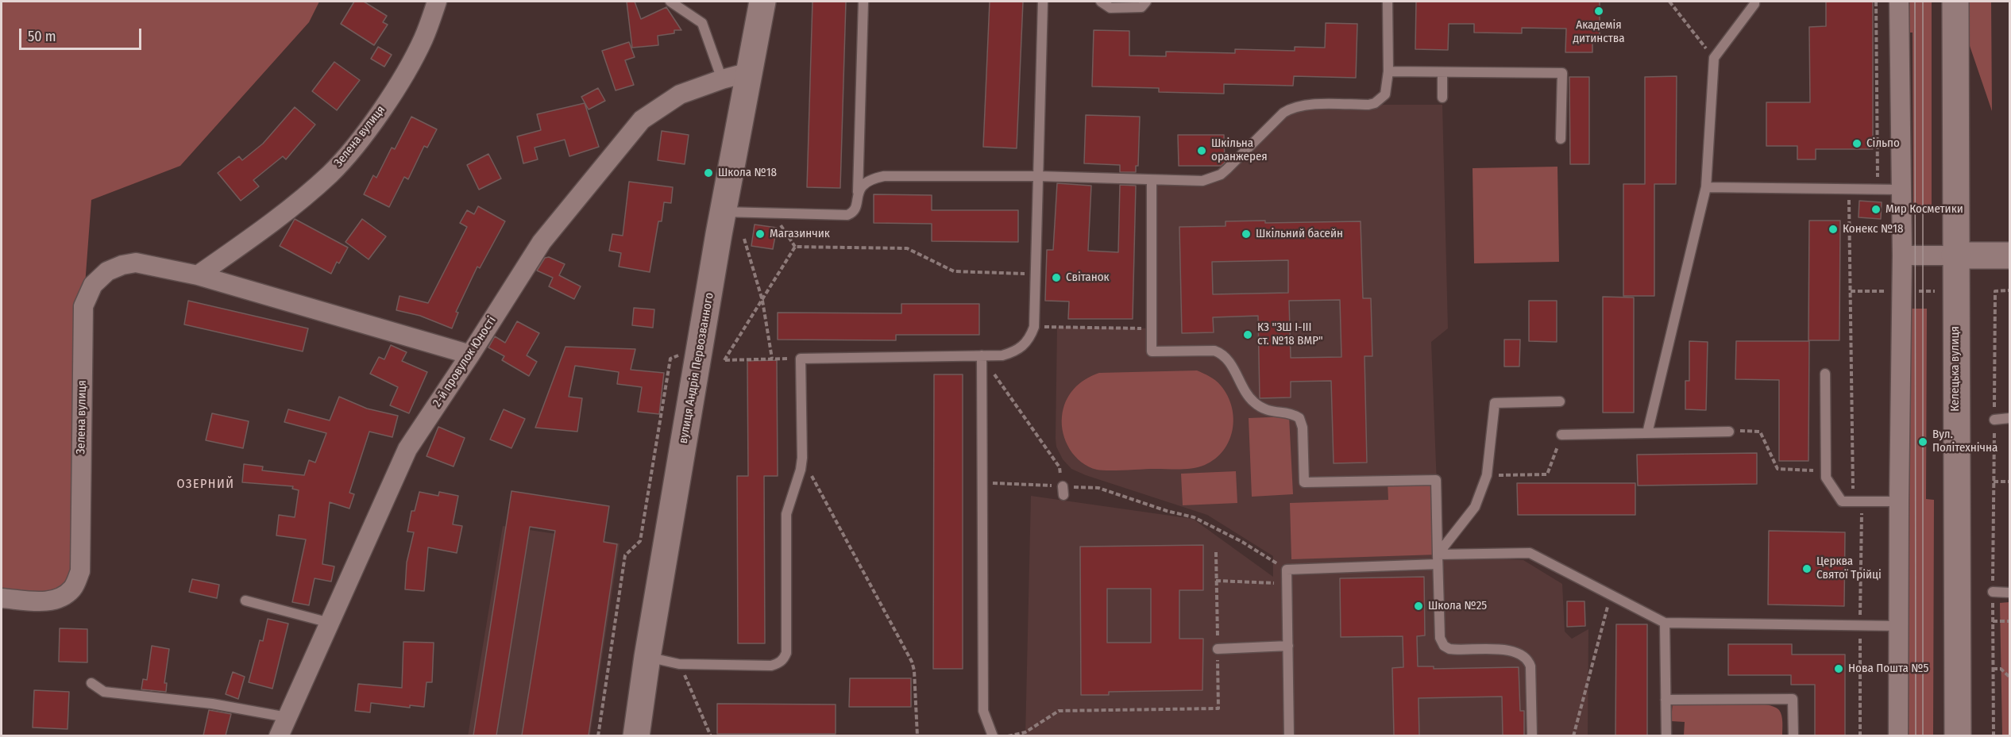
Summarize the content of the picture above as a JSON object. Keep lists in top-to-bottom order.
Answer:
{
  "streets": {
    "street": [
      "Зелена вулиця",
      "2-й провулок Юності",
      "вулиця Андрія Первозванного",
      "Келецька вулиця"
    ]
  },
  "crossings": [
    ["Зелена вулиця", "2-й провулок Юності"],
    ["2-й провулок Юності", "вулиця Андрія Первозванного"]
  ],
  "districts": ["ОЗЕРНИЙ"],
  "places": [
    "Академія дитинства",
    "Сільпо",
    "Шкільна оранжерея",
    "Школа №18",
    "Мир Косметики",
    "Конекс №18",
    "Магазинчик",
    "Шкільний басейн",
    "Світанок",
    "КЗ \"ЗШ І-ІІІ ст. №18 ВМР\"",
    "Вул. Політехнічна",
    "Церква Святої Трійці",
    "Школа №25",
    "Нова Пошта №5"
  ],
  "scale_bar": "50 m"
}
